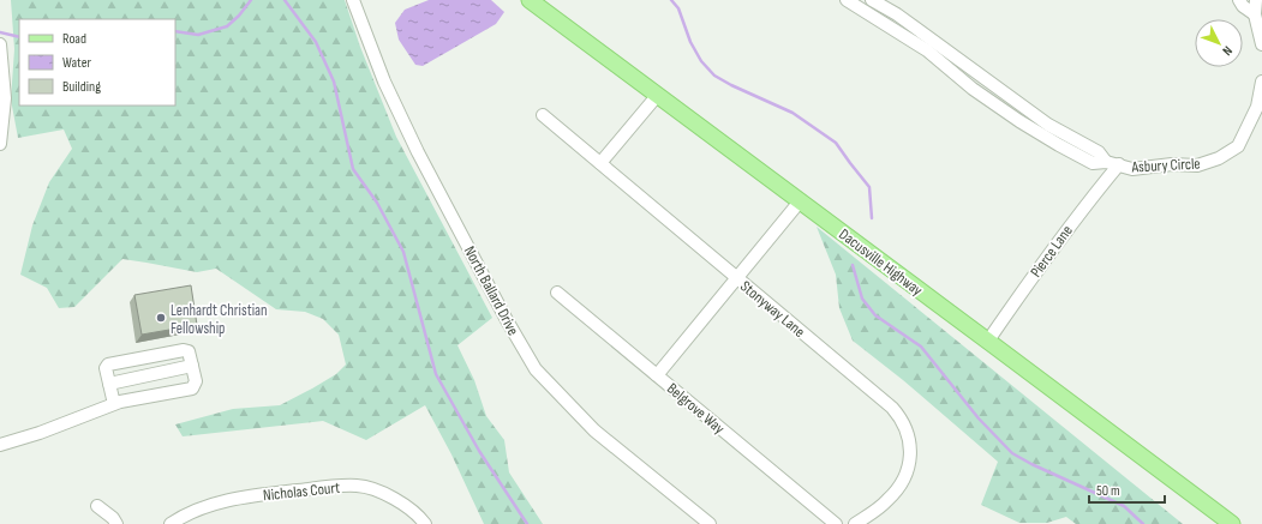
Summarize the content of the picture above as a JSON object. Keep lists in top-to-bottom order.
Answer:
{
  "streets": {
    "main road": ["Dacusville Highway"],
    "street": [
      "Asbury Circle",
      "Pierce Lane",
      "North Ballard Drive",
      "Stonyway Lane",
      "Belgrove Way",
      "Nicholas Court"
    ]
  },
  "crossings": [
    ["Asbury Circle", "Pierce Lane"],
    ["Pierce Lane", "Dacusville Highway"]
  ],
  "places": ["Lenhardt Christian Fellowship"],
  "legend": ["Road", "Water", "Building"],
  "scale_bar": "50 m",
  "north": "bottom right"
}
